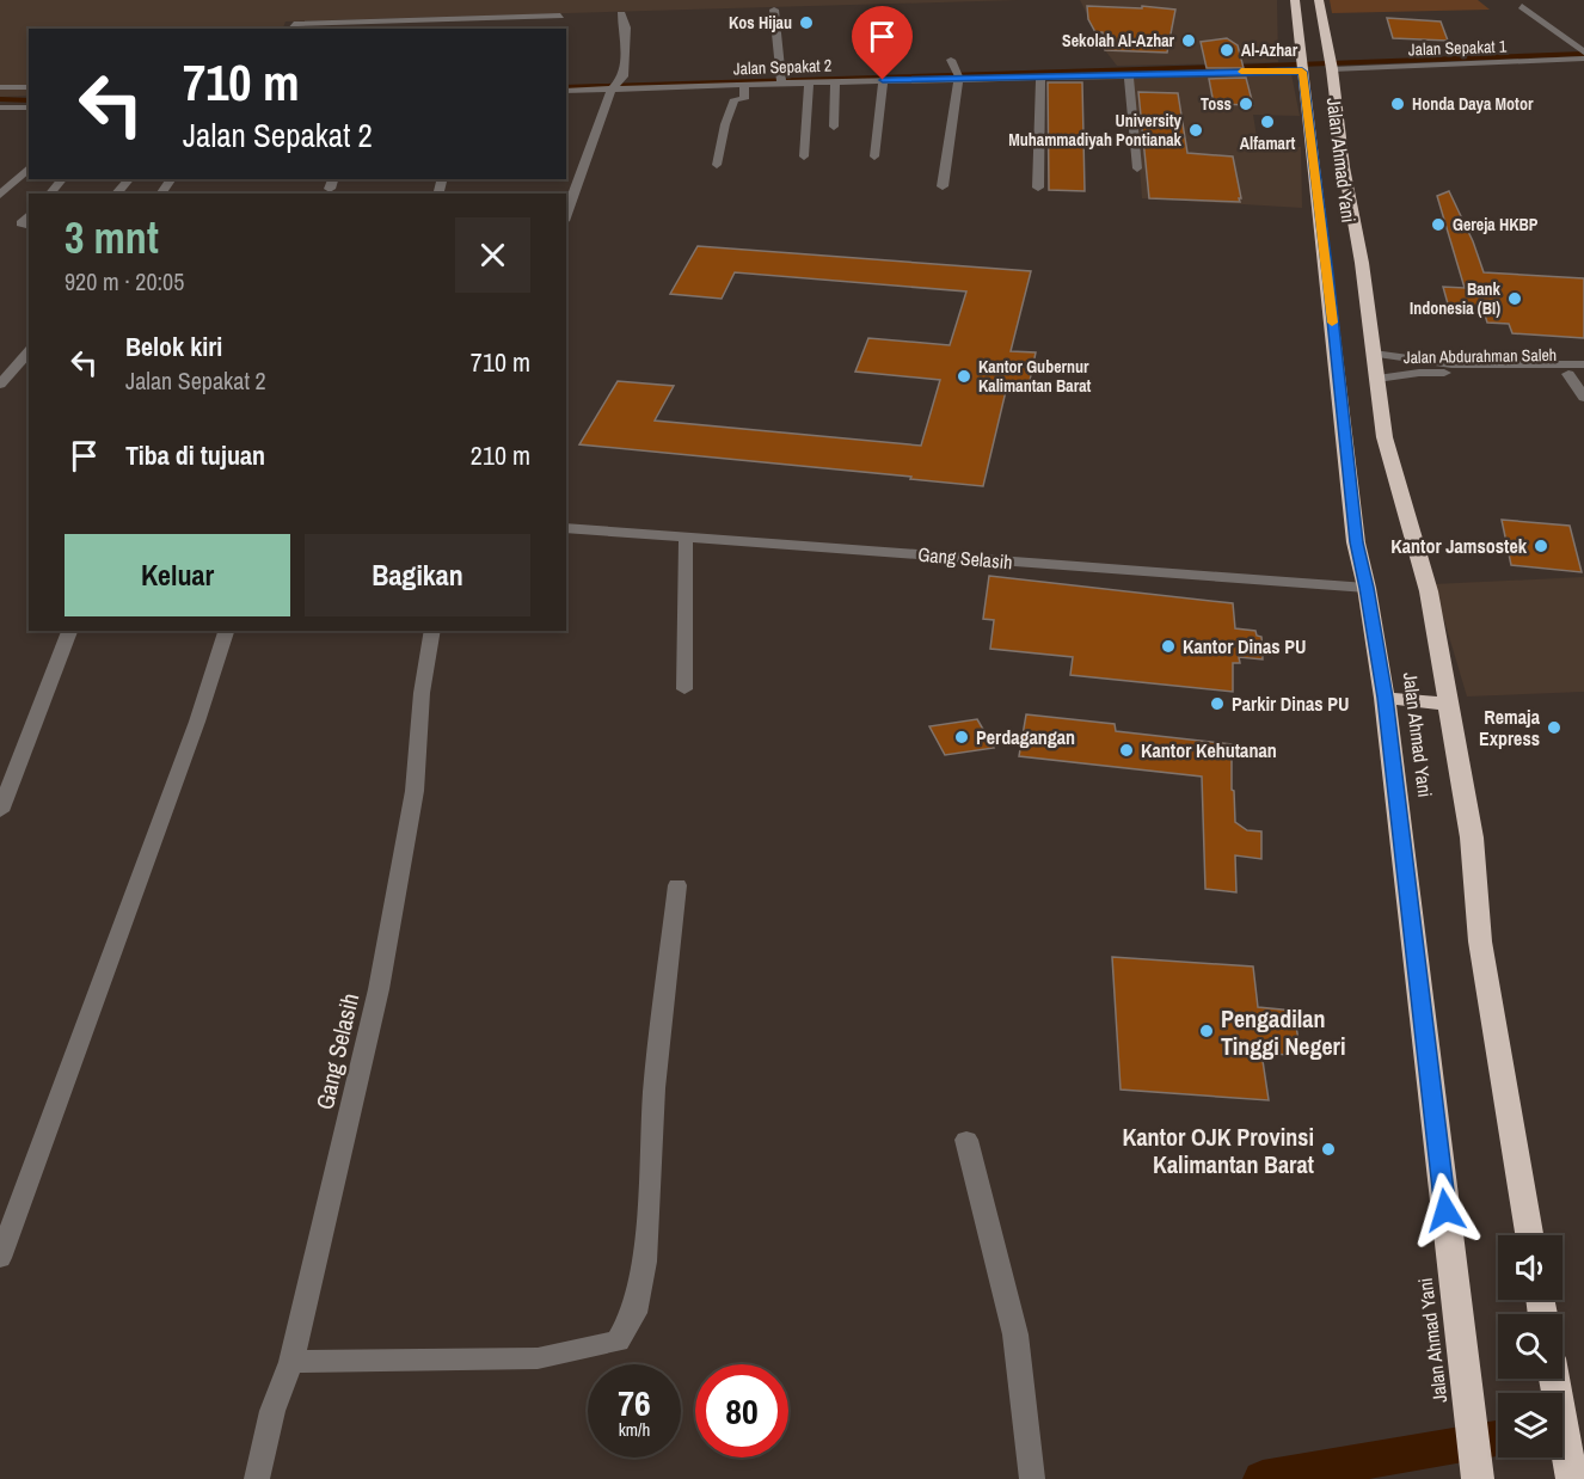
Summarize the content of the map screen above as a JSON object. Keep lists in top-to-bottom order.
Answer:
{
  "streets": {
    "highway": ["Jalan Ahmad Yani"],
    "street": [
      "Jalan Sepakat 1",
      "Jalan Sepakat 2",
      "Jalan Abdurahman Saleh",
      "Gang Selasih"
    ]
  },
  "crossings": [
    ["Jalan Sepakat 1", "Jalan Ahmad Yani"],
    ["Jalan Sepakat 2", "Jalan Ahmad Yani"],
    ["Jalan Ahmad Yani", "Jalan Abdurahman Saleh"],
    ["Jalan Ahmad Yani", "Gang Selasih"]
  ],
  "places": [
    "Kos Hijau",
    "Sekolah Al-Azhar",
    "Al-Azhar",
    "Toss",
    "Honda Daya Motor",
    "Alfamart",
    "University Muhammadiyah Pontianak",
    "Gereja HKBP",
    "Bank Indonesia (BI)",
    "Kantor Gubernur Kalimantan Barat",
    "Kantor Jamsostek",
    "Kantor Dinas PU",
    "Parkir Dinas PU",
    "Remaja Express",
    "Perdagangan",
    "Kantor Kehutanan",
    "Pengadilan Tinggi Negeri",
    "Kantor OJK Provinsi Kalimantan Barat"
  ],
  "page": {
    "turn": ["710 m", "Jalan Sepakat 2"],
    "heading": ["3 mnt", "920 m · 20:05"],
    "list": [
      {
        "name": "Belok kiri",
        "note": "Jalan Sepakat 2",
        "value": "710 m"
      },
      {
        "name": "Tiba di tujuan",
        "value": "210 m"
      }
    ],
    "buttons": ["Keluar", "Bagikan"],
    "speed": "76 km/h",
    "limit": "80"
  }
}
